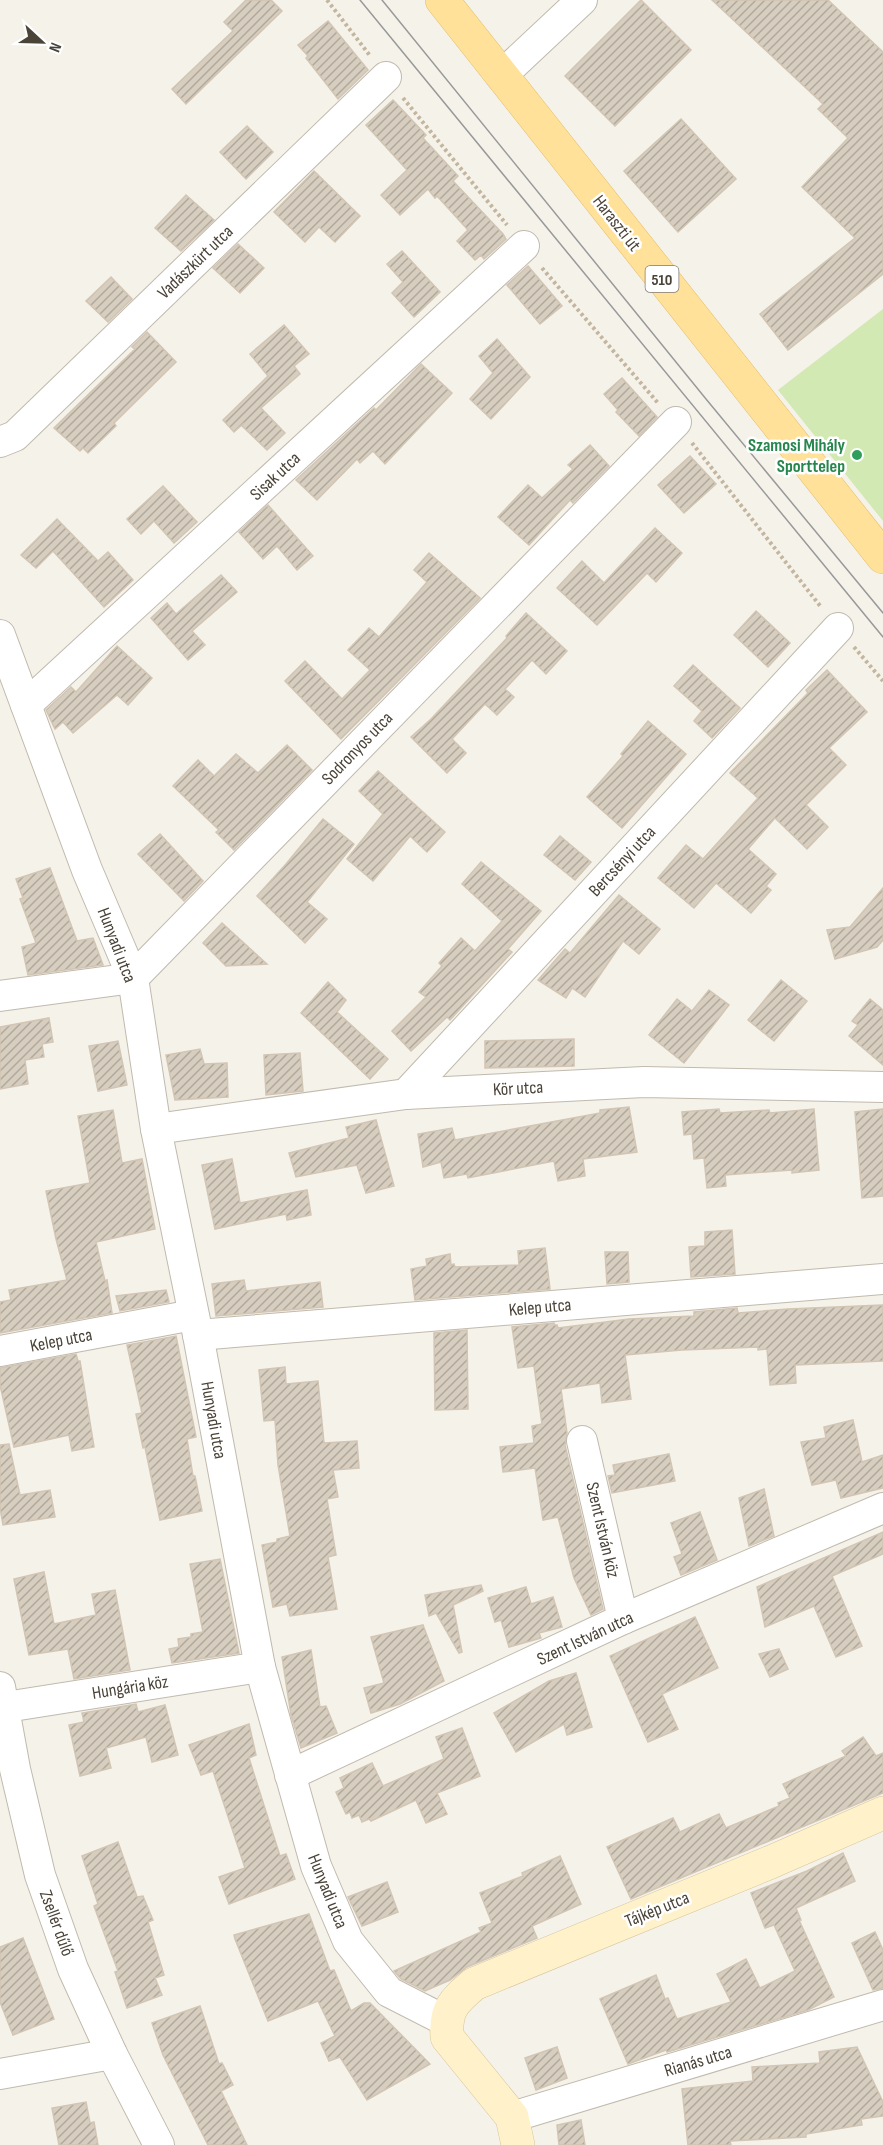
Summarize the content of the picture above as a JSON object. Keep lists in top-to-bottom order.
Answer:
{
  "streets": {
    "main road": ["Haraszti út", "510"],
    "street": [
      "Vadászkürt utca",
      "Sisak utca",
      "Sodronyos utca",
      "Bercsényi utca",
      "Hunyadi utca",
      "Kör utca",
      "Kelep utca",
      "Szent István köz",
      "Szent István utca",
      "Hungária köz",
      "Tájkép utca",
      "Zsellér dűlő",
      "Rianás utca"
    ]
  },
  "crossings": [
    ["Sisak utca", "Hunyadi utca"],
    ["Sodronyos utca", "Hunyadi utca"],
    ["Bercsényi utca", "Kör utca"],
    ["Hunyadi utca", "Kör utca"],
    ["Hunyadi utca", "Kelep utca"],
    ["Hunyadi utca", "Szent István utca"],
    ["Hunyadi utca", "Hungária köz"],
    ["Hunyadi utca", "Tájkép utca"],
    ["Szent István köz", "Szent István utca"],
    ["Hungária köz", "Zsellér dűlő"]
  ],
  "places": ["Szamosi Mihály Sporttelep"],
  "north": "right"
}
